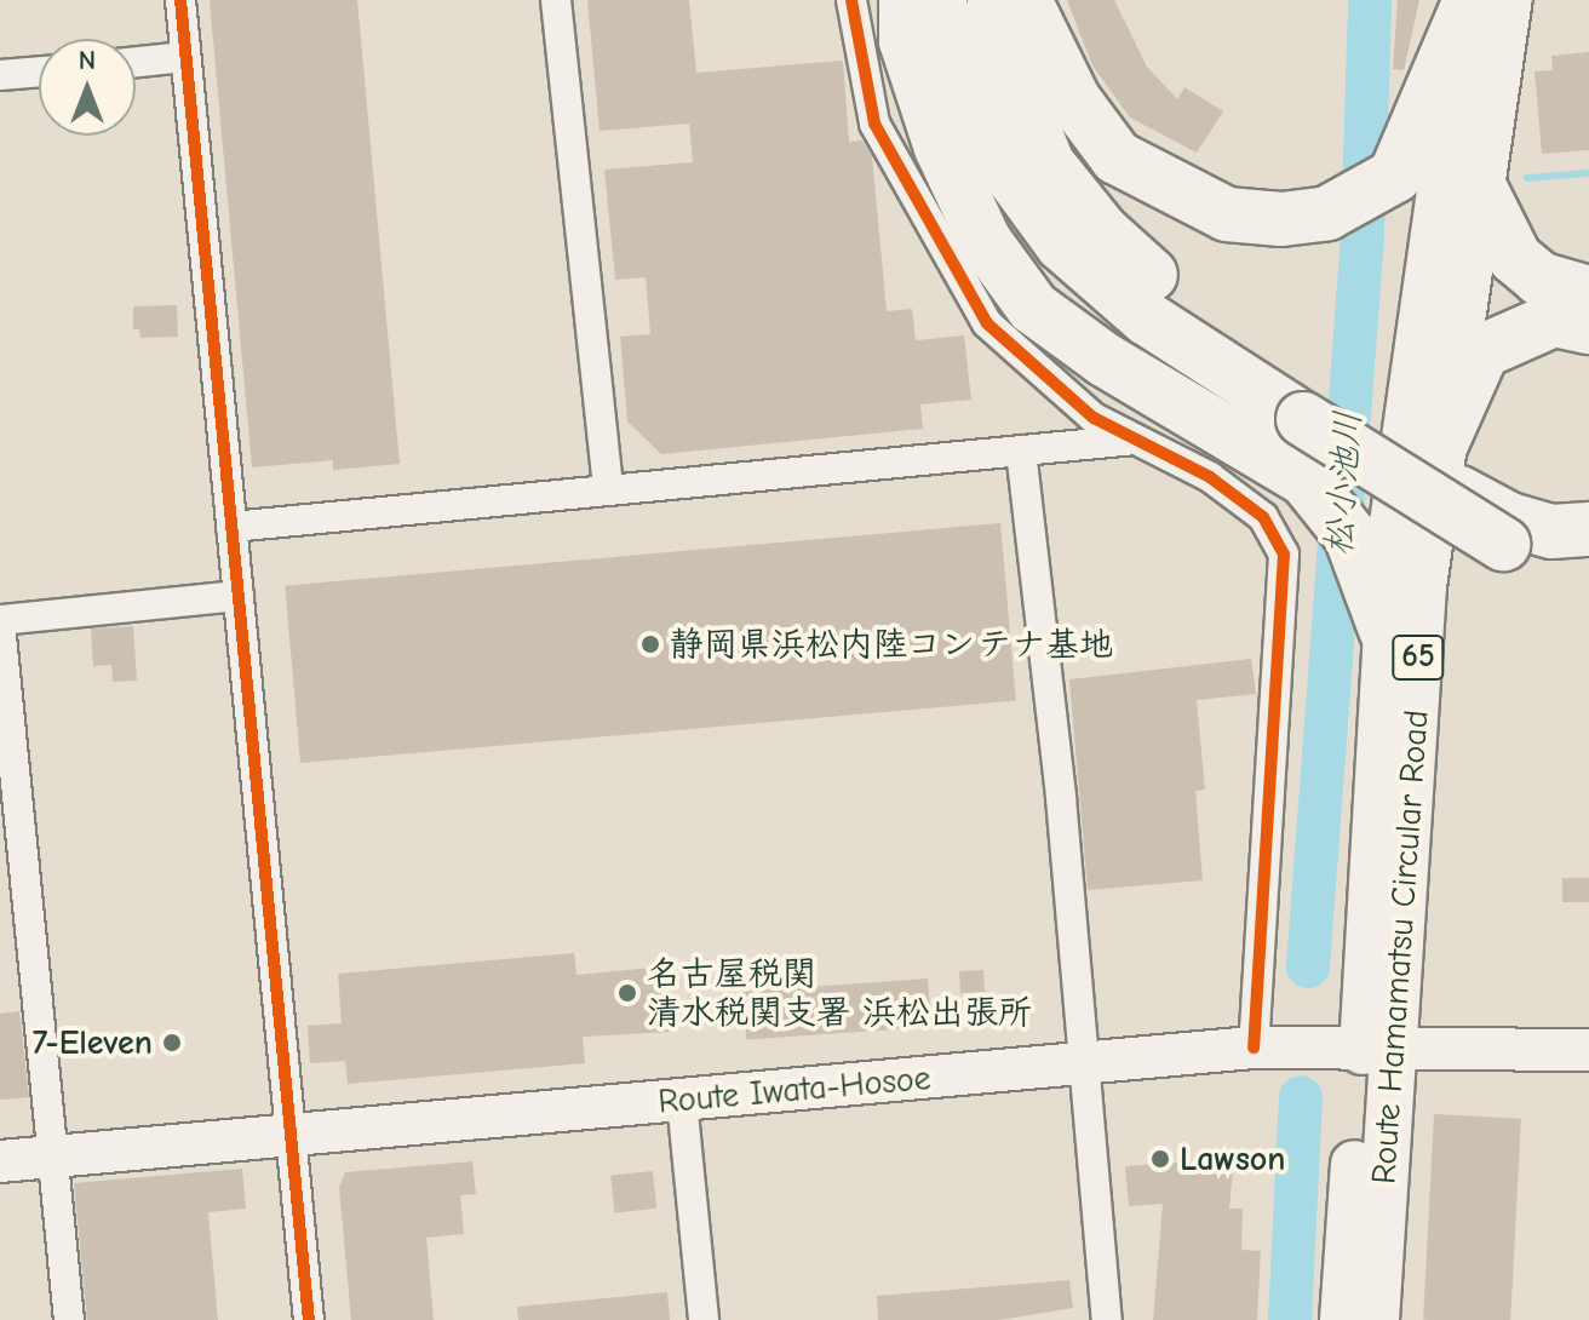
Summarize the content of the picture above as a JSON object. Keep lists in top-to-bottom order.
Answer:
{
  "streets": {
    "main road": ["65", "Route Hamamatsu Circular Road", "Route Iwata-Hosoe"]
  },
  "crossings": [
    ["Route Hamamatsu Circular Road", "Route Iwata-Hosoe"]
  ],
  "water": ["松小池川"],
  "places": [
    "静岡県浜松内陸コンテナ基地",
    "名古屋税関 清水税関支署 浜松出張所",
    "7-Eleven",
    "Lawson"
  ],
  "north": "top"
}
